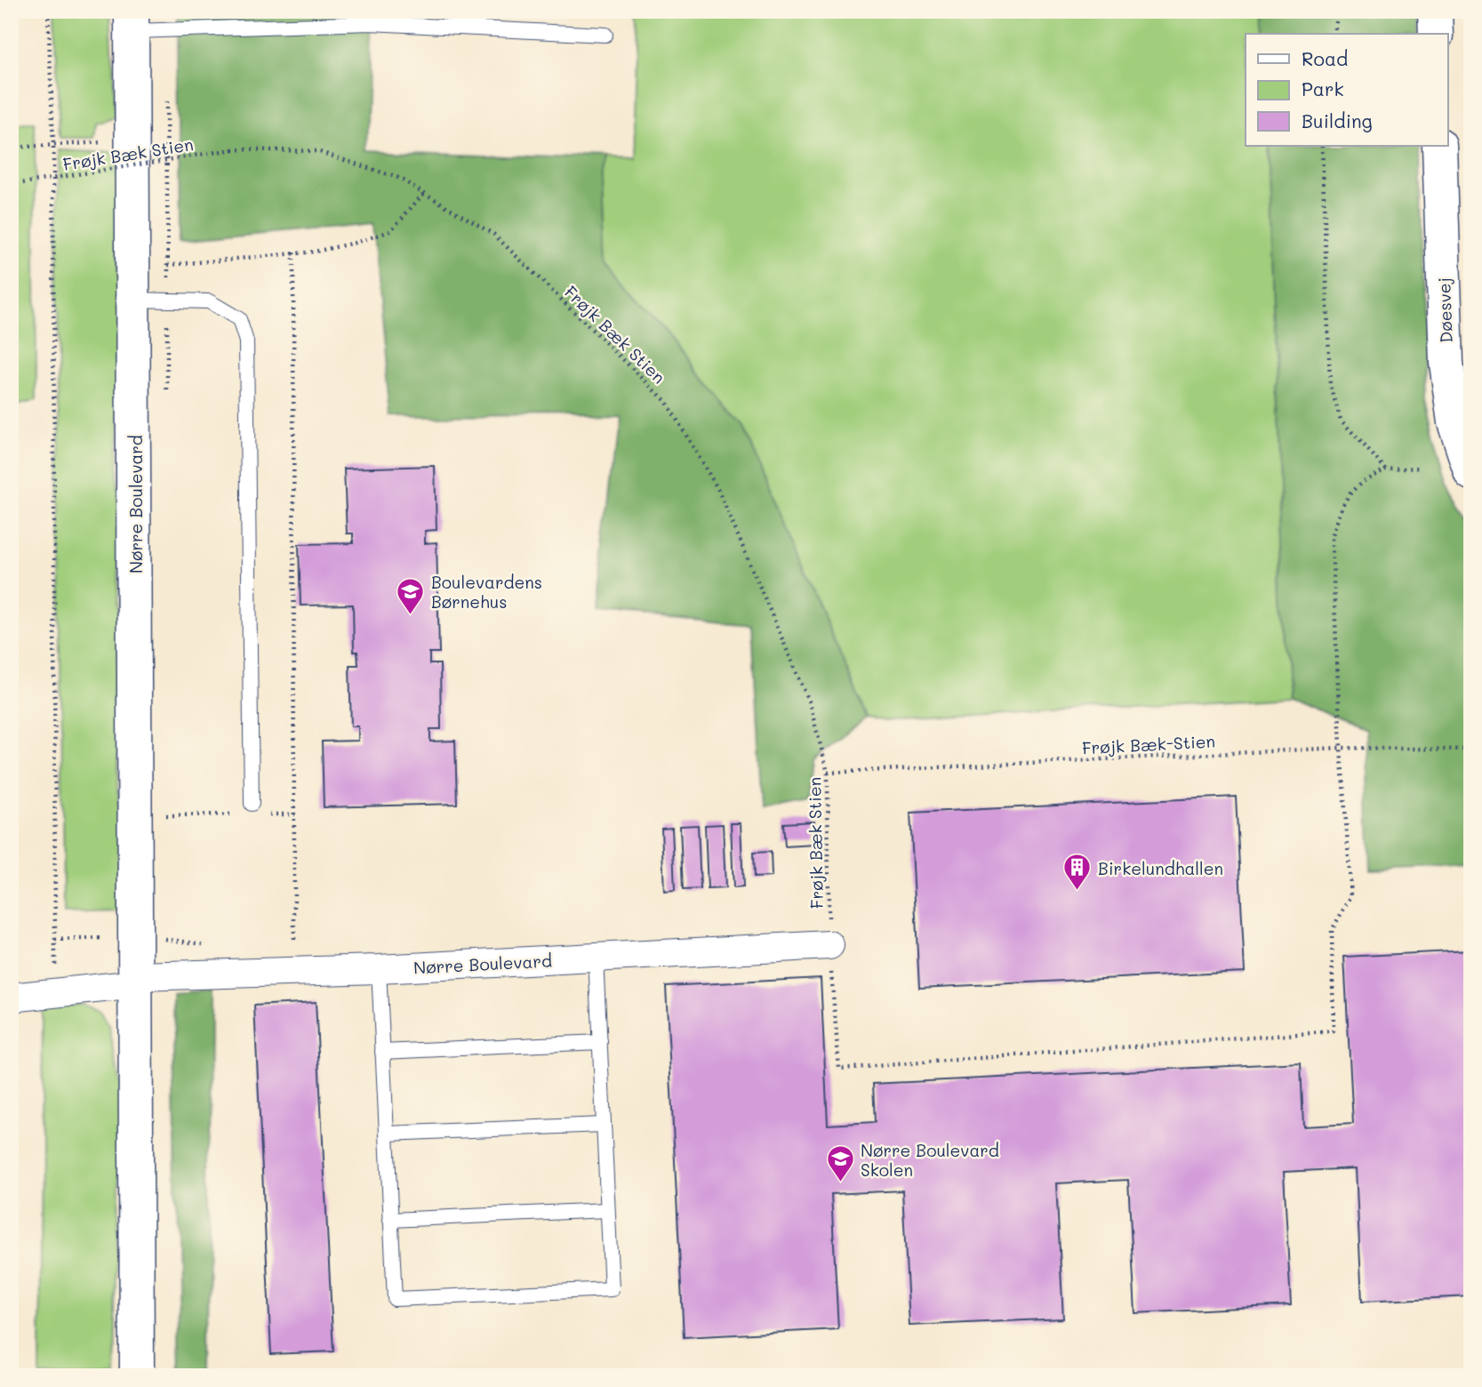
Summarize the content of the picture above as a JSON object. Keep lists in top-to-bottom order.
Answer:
{
  "streets": {
    "street": ["Døesvej", "Nørre Boulevard"],
    "path": ["Frøjk Bæk Stien", "Frøjk Bæk-Stien"]
  },
  "crossings": [
    ["Frøjk Bæk Stien", "Nørre Boulevard"],
    ["Frøjk Bæk Stien", "Frøjk Bæk-Stien"]
  ],
  "places": {
    "school or university": ["Boulevardens Børnehus", "Nørre Boulevard Skolen"],
    "building": ["Birkelundhallen"]
  },
  "legend": ["Road", "Park", "Building"]
}
